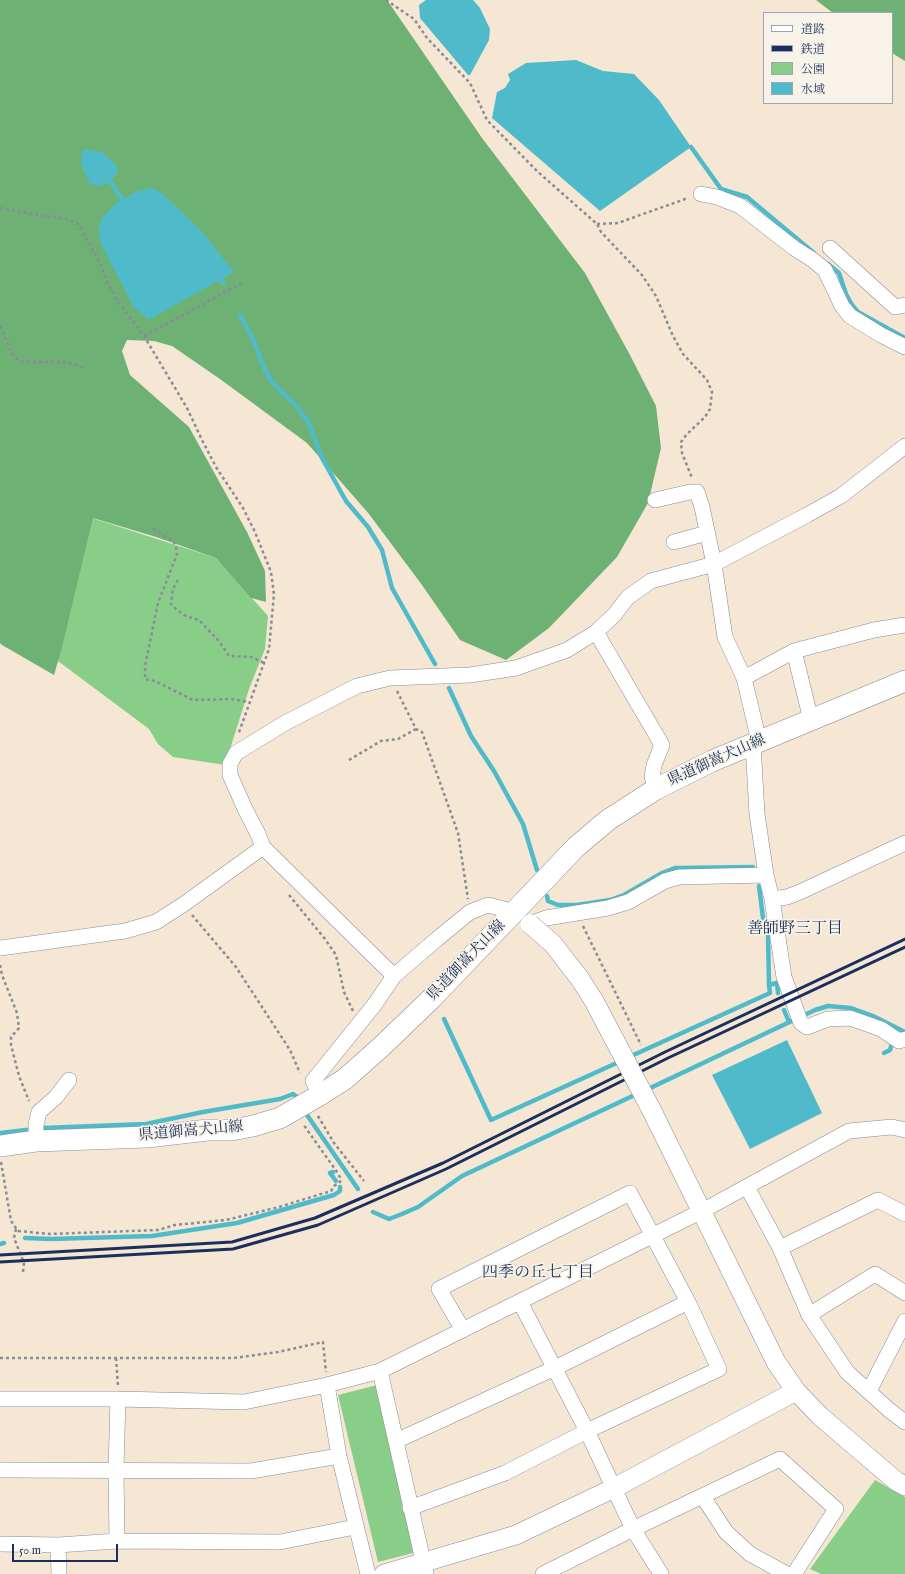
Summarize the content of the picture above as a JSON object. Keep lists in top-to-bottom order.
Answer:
{
  "streets": {
    "main road": ["県道御嵩犬山線"]
  },
  "districts": ["善師野三丁目", "四季の丘七丁目"],
  "legend": [
    "道路",
    "鉄道",
    "公園",
    "水域"
  ],
  "scale_bar": "50 m"
}
